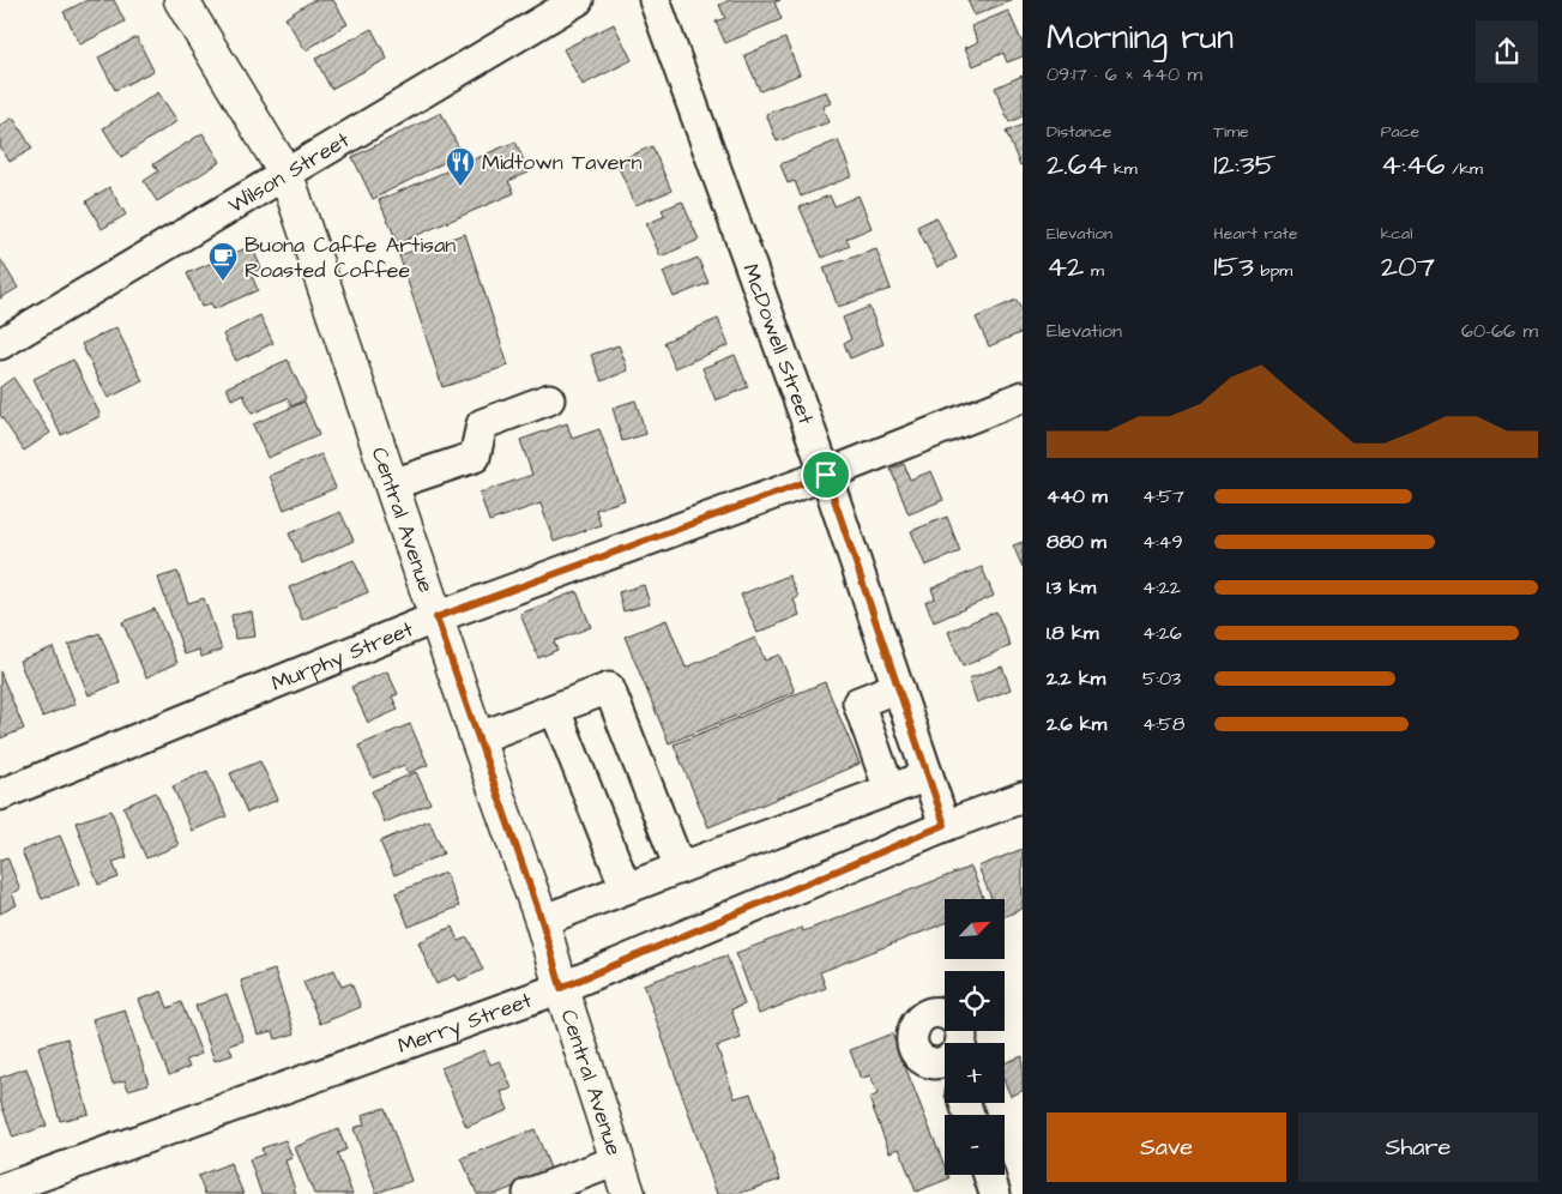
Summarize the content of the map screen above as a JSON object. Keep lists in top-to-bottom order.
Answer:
{
  "streets": {
    "main road": ["Central Avenue"],
    "street": [
      "Wilson Street",
      "McDowell Street",
      "Murphy Street",
      "Merry Street"
    ]
  },
  "crossings": [
    ["Wilson Street", "Central Avenue"],
    ["McDowell Street", "Murphy Street"],
    ["McDowell Street", "Merry Street"],
    ["Central Avenue", "Murphy Street"],
    ["Central Avenue", "Merry Street"]
  ],
  "places": {
    "restaurant": ["Midtown Tavern"],
    "cafe": ["Buona Caffe Artisan Roasted Coffee"]
  },
  "north": "top right",
  "page": {
    "heading": ["Morning run", "09:17 · 6 × 440 m"],
    "stats": [
      ["Distance", "2.64 km"],
      ["Time", "12:35"],
      ["Pace", "4:46 /km"],
      ["Elevation", "42 m"],
      ["Heart rate", "153 bpm"],
      ["kcal", "207"]
    ],
    "chart": ["Elevation", "60–66 m"],
    "list": [
      {
        "name": "440 m",
        "note": "4:57"
      },
      {
        "name": "880 m",
        "note": "4:49"
      },
      {
        "name": "1.3 km",
        "note": "4:22"
      },
      {
        "name": "1.8 km",
        "note": "4:26"
      },
      {
        "name": "2.2 km",
        "note": "5:03"
      },
      {
        "name": "2.6 km",
        "note": "4:58"
      }
    ],
    "map_buttons": ["+", "−"],
    "buttons": ["Save", "Share"]
  }
}
